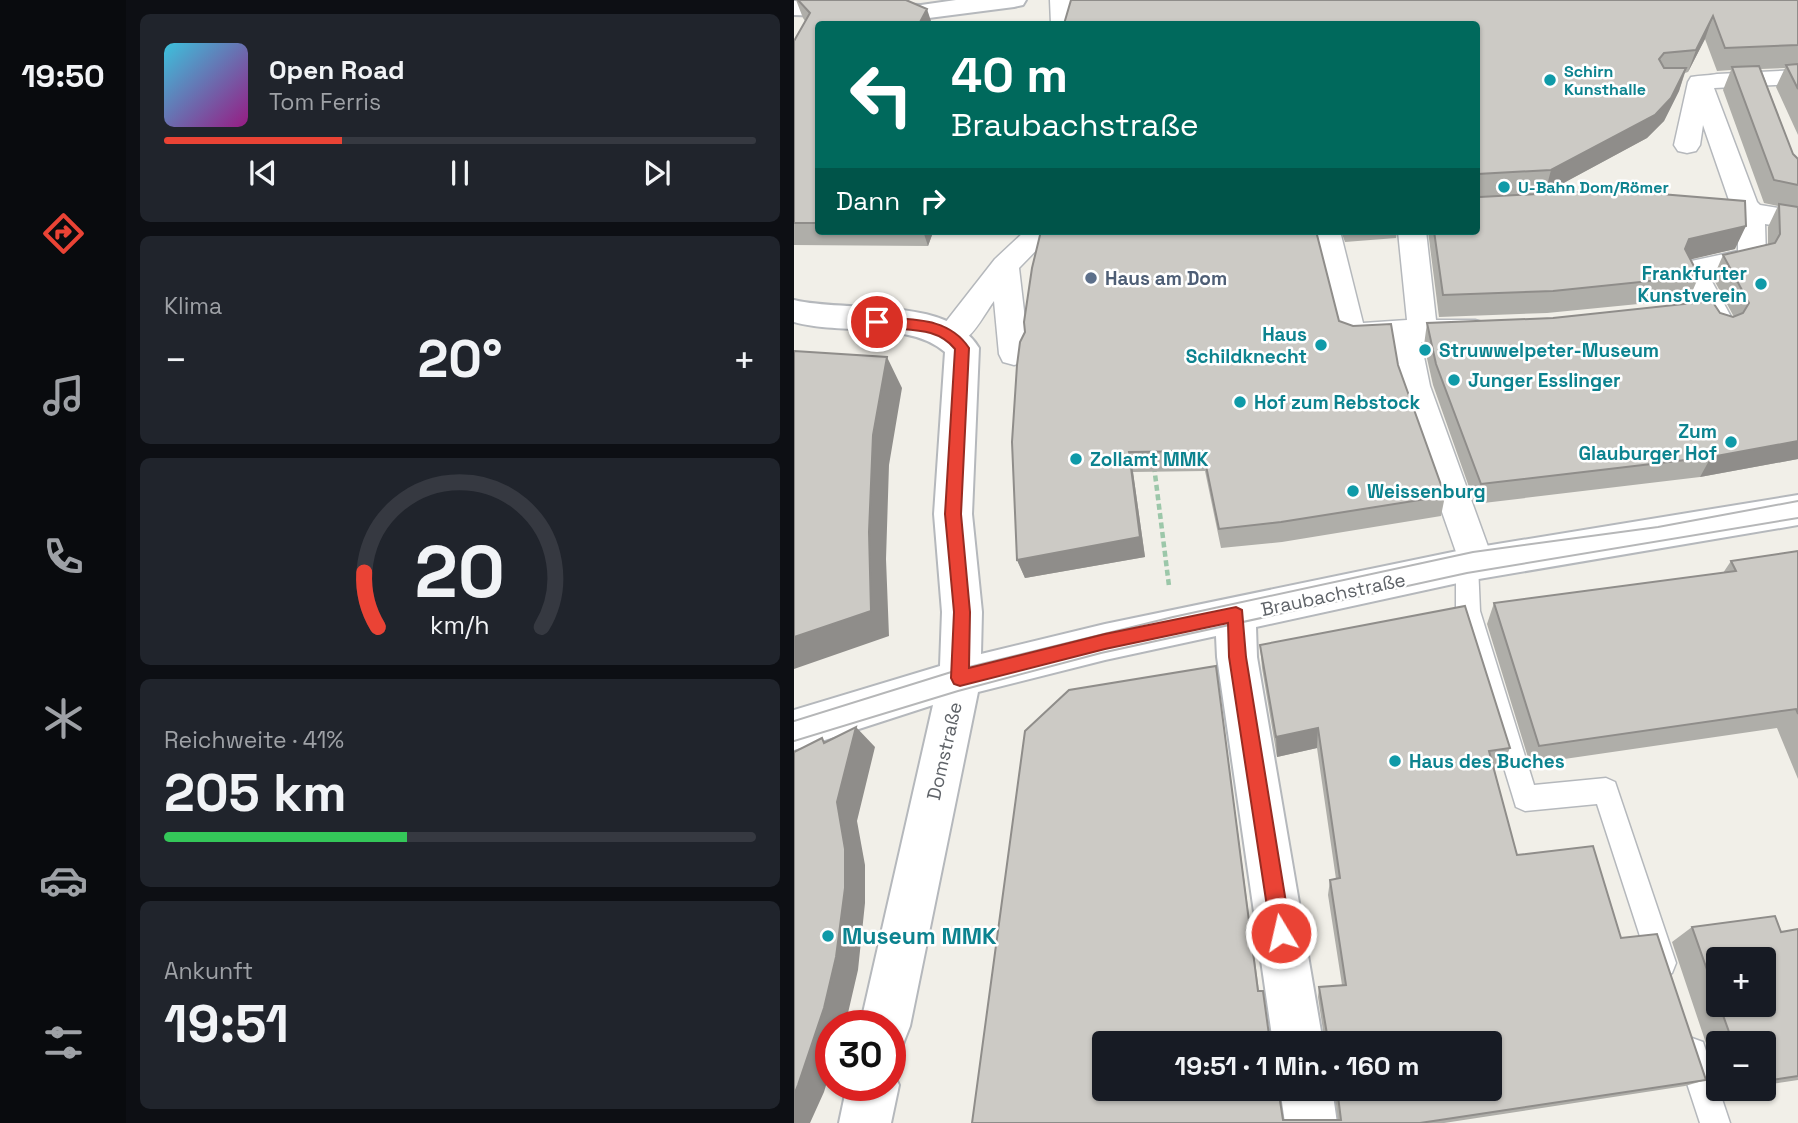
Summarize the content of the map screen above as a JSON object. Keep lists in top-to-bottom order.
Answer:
{
  "streets": {
    "street": ["Braubachstraße", "Domstraße"]
  },
  "crossings": [
    ["Braubachstraße", "Domstraße"]
  ],
  "places": [
    "Schirn Kunsthalle",
    "U-Bahn Dom/Römer",
    "Haus am Dom",
    "Frankfurter Kunstverein",
    "Haus Schildknecht",
    "Struwwelpeter-Museum",
    "Junger Esslinger",
    "Hof zum Rebstock",
    "Zum Glauburger Hof",
    "Zollamt MMK",
    "Weissenburg",
    "Haus des Buches",
    "Museum MMK"
  ],
  "page": {
    "tabs": "19:50",
    "turn": ["40 m", "Braubachstraße"],
    "song": ["Open Road", "Tom Ferris"],
    "then": "Dann",
    "tile": [
      "Klima",
      ["Reichweite · 41%", "205 km"],
      ["Ankunft", "19:51"]
    ],
    "heat": ["−", "20°", "+"],
    "map_buttons": ["+", "−"],
    "limit": "30",
    "trip": "19:51 · 1 Min. · 160 m",
    "gauge": ["20", "km/h"]
  }
}
